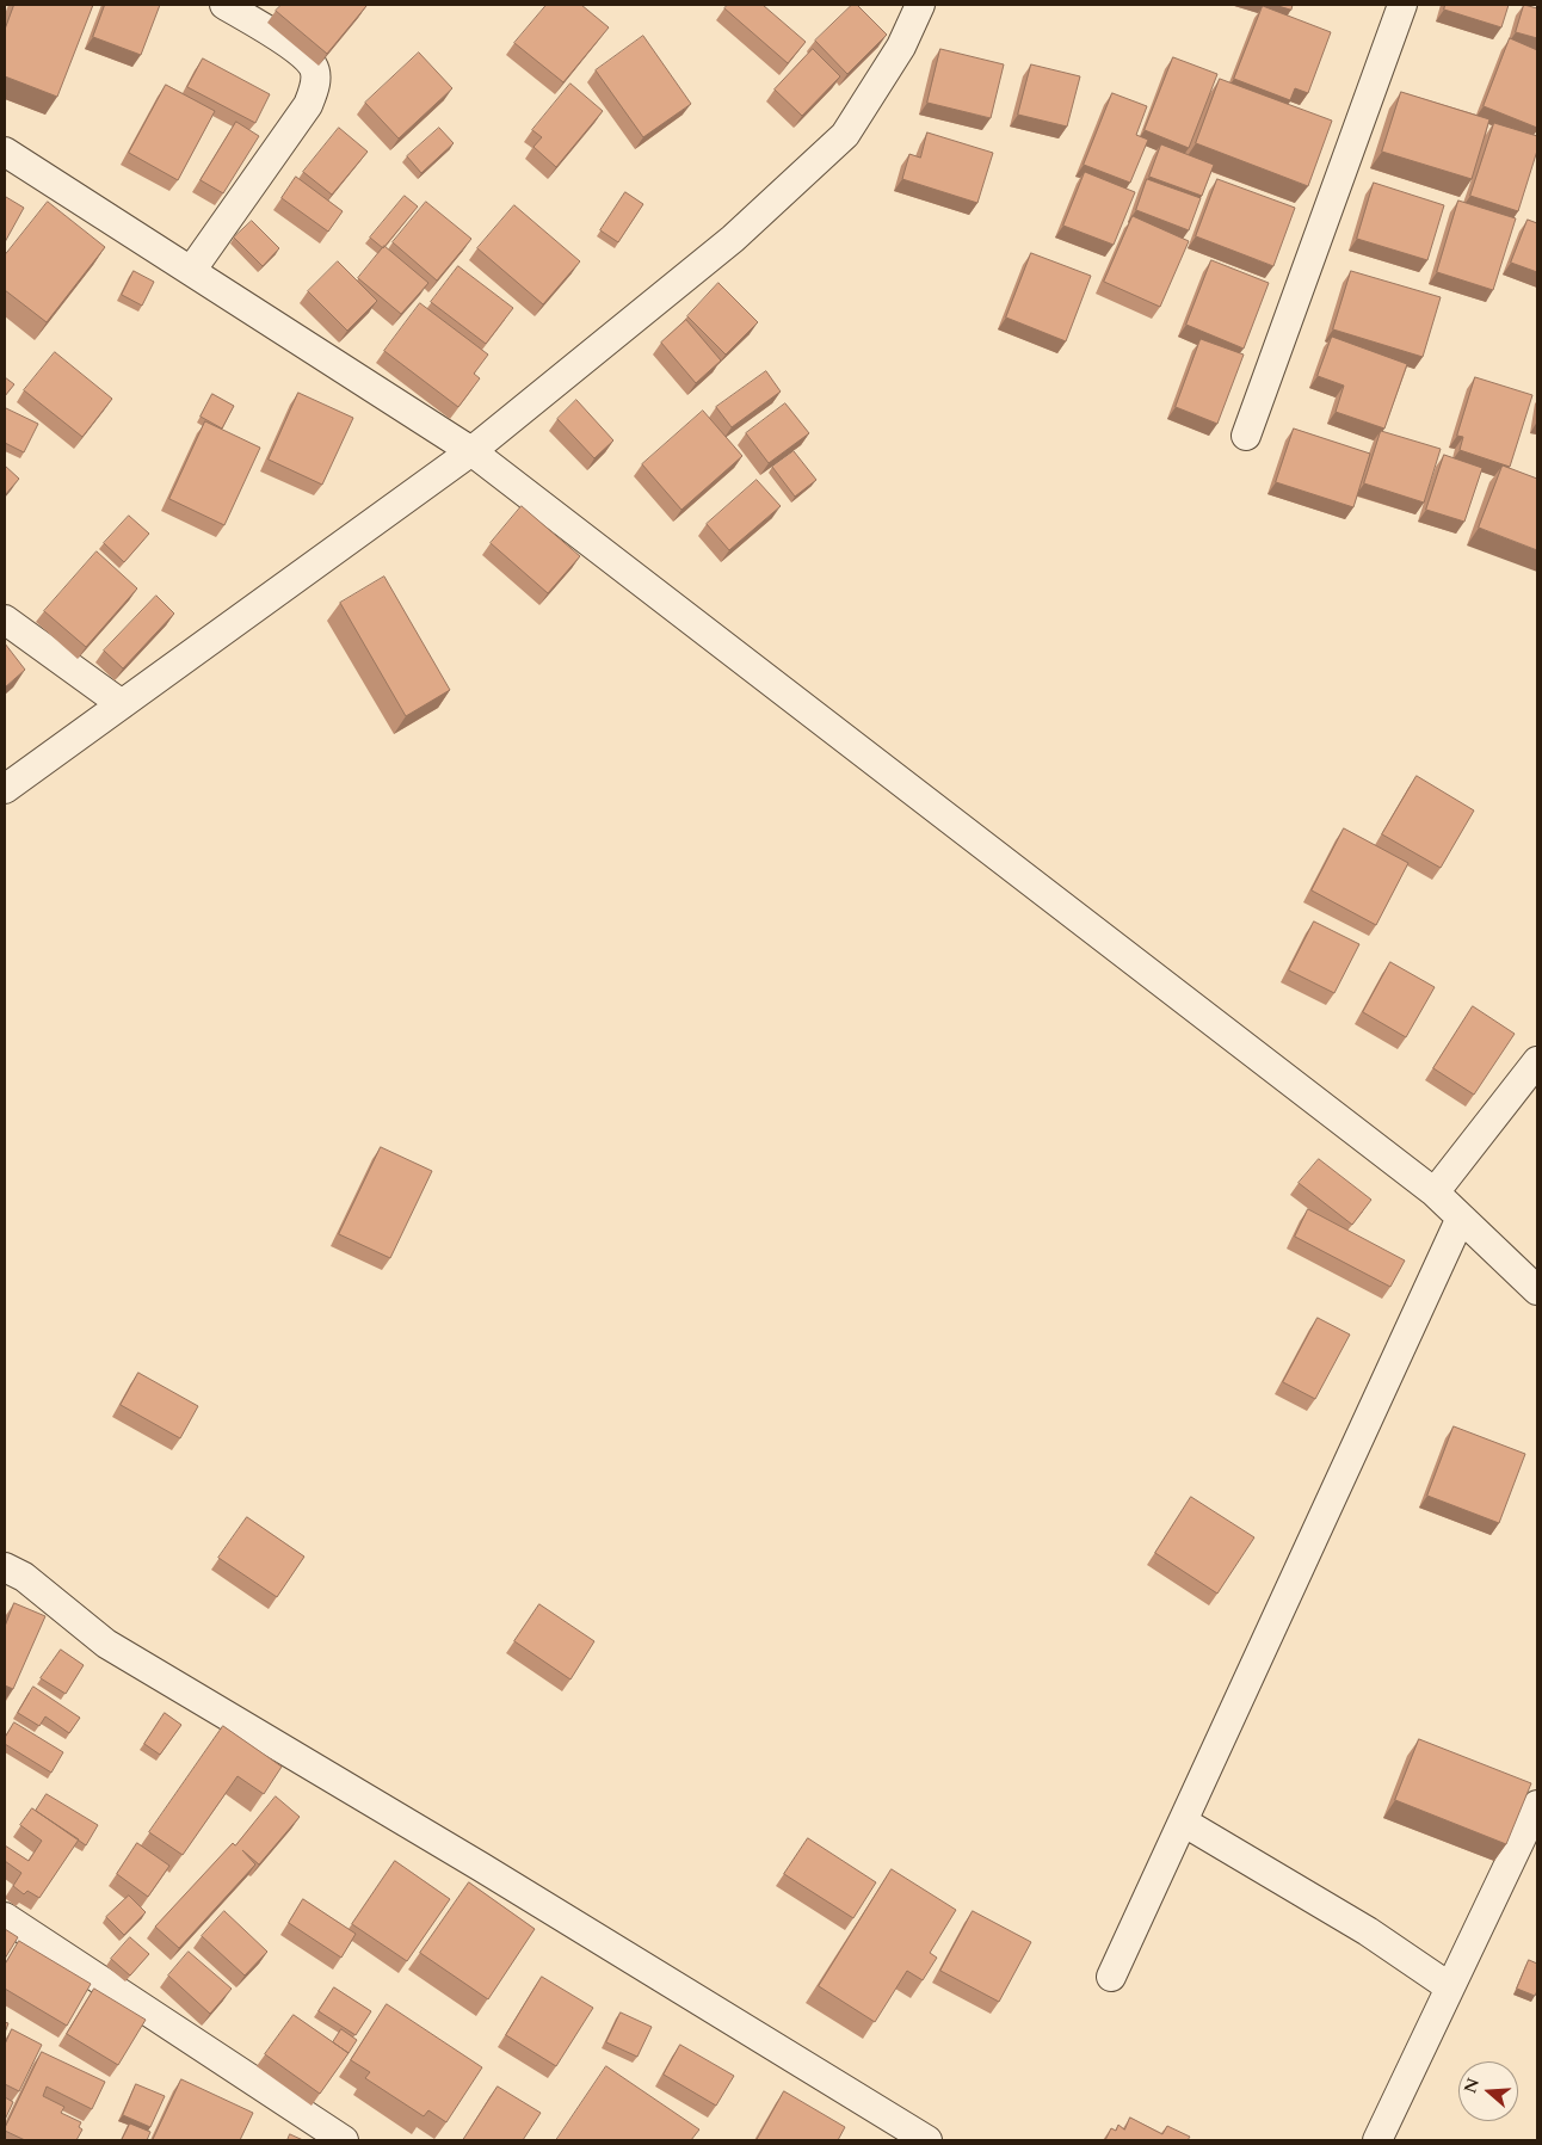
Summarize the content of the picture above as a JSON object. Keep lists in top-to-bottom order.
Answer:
{
  "north": "left"
}
